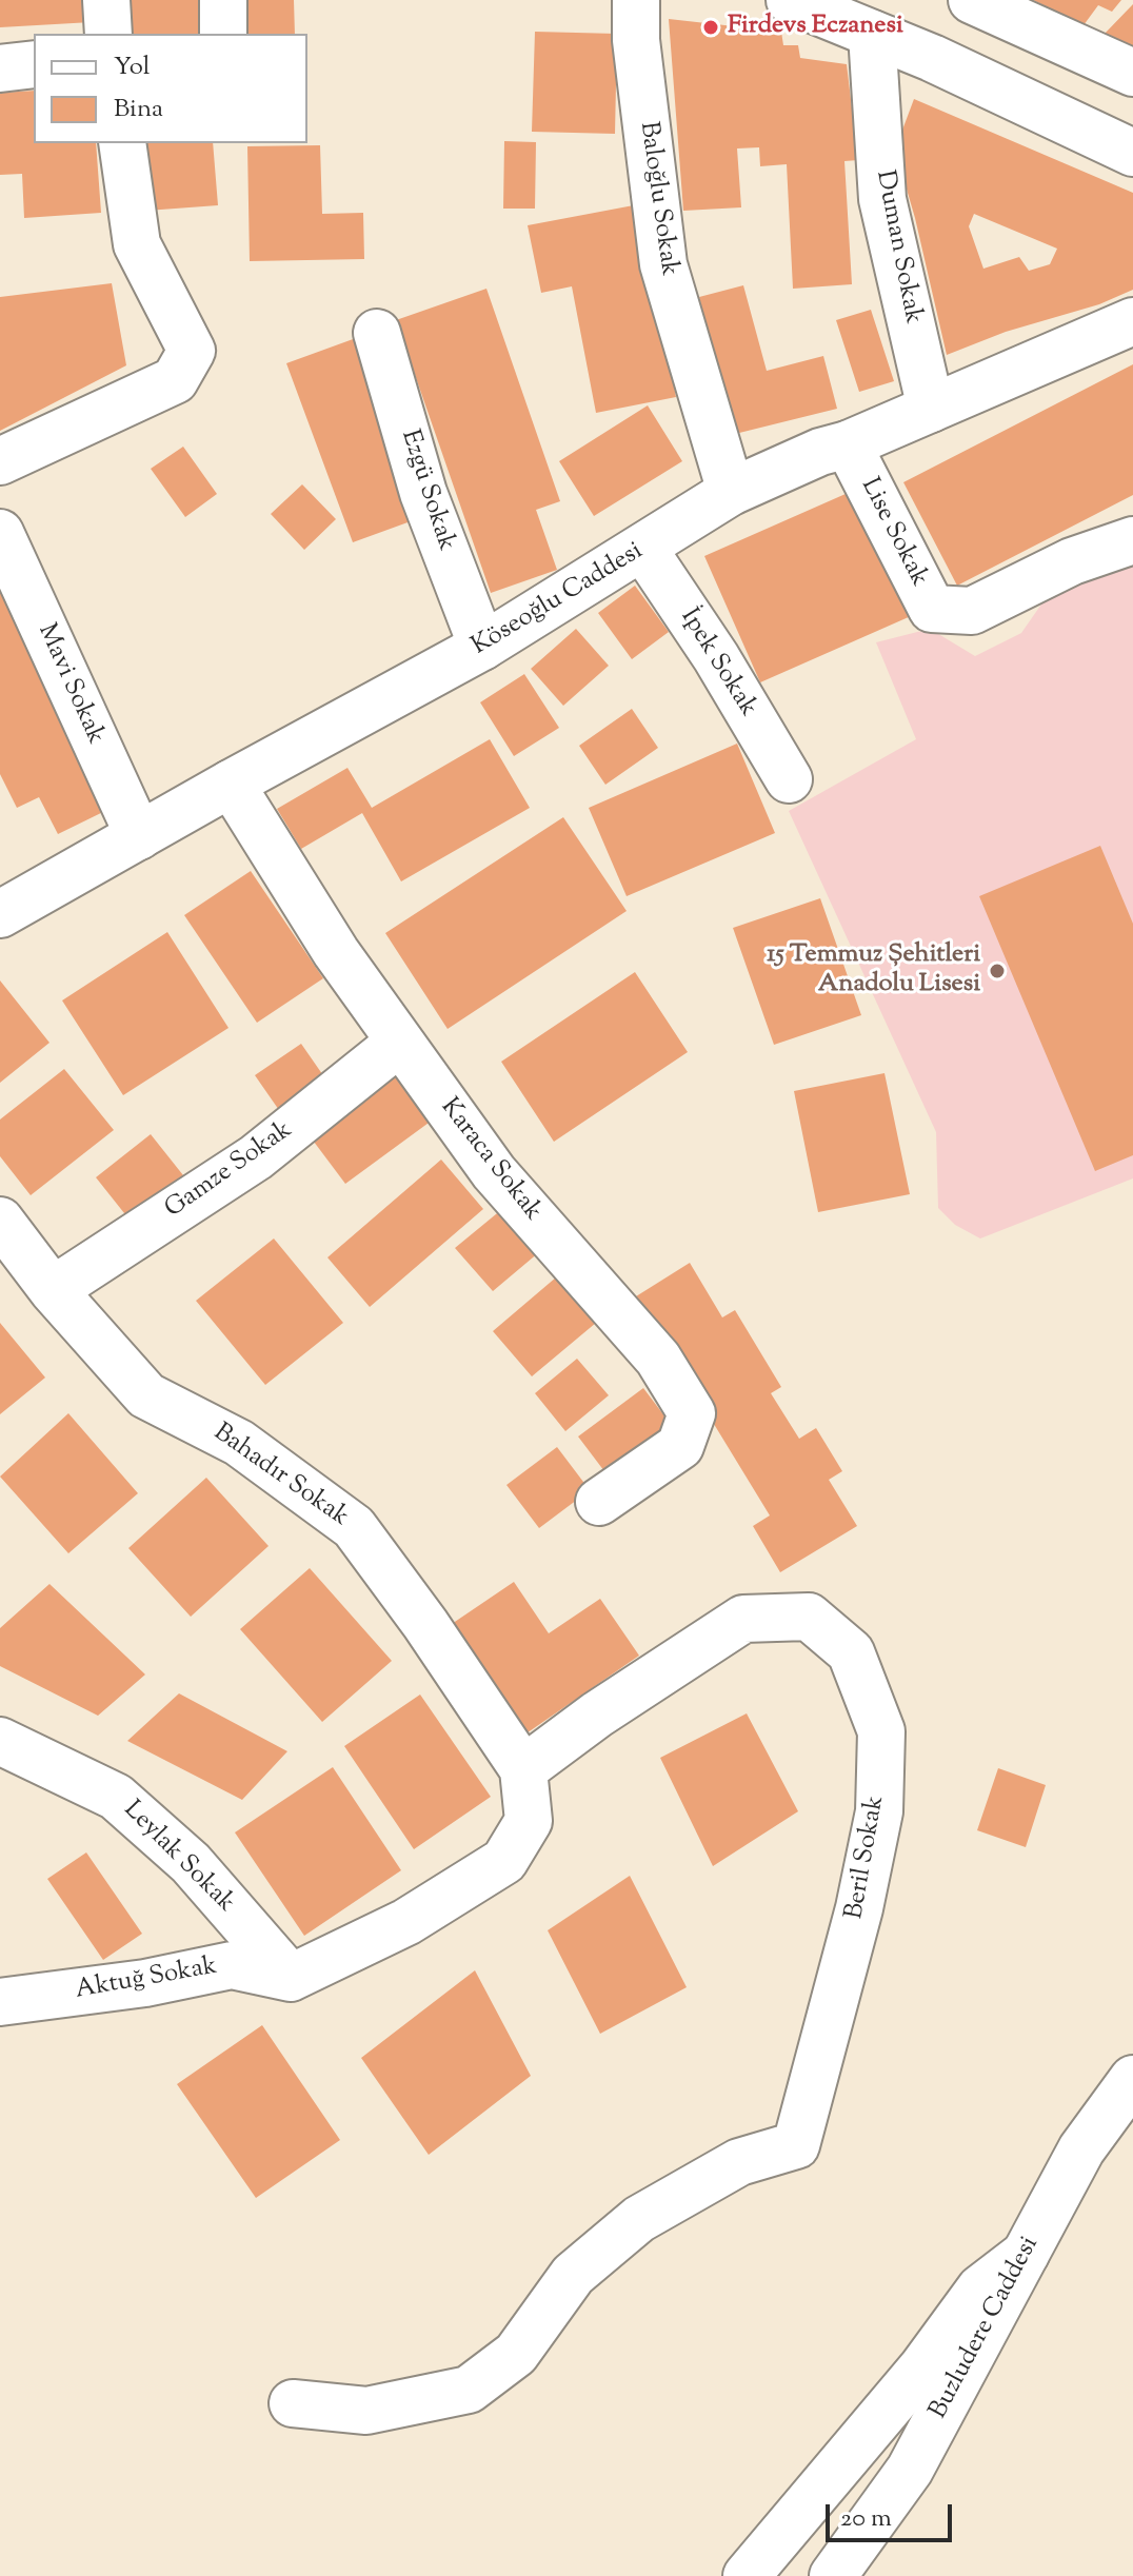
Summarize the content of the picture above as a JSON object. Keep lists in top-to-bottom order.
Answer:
{
  "streets": {
    "street": [
      "Baloğlu Sokak",
      "Duman Sokak",
      "Ezgü Sokak",
      "Lise Sokak",
      "Köseoğlu Caddesi",
      "İpek Sokak",
      "Mavi Sokak",
      "Karaca Sokak",
      "Gamze Sokak",
      "Bahadır Sokak",
      "Leylak Sokak",
      "Beril Sokak",
      "Aktuğ Sokak",
      "Buzludere Caddesi"
    ]
  },
  "crossings": [
    ["Baloğlu Sokak", "Köseoğlu Caddesi"],
    ["Duman Sokak", "Köseoğlu Caddesi"],
    ["Ezgü Sokak", "Köseoğlu Caddesi"],
    ["Lise Sokak", "Köseoğlu Caddesi"],
    ["Köseoğlu Caddesi", "İpek Sokak"],
    ["Köseoğlu Caddesi", "Mavi Sokak"],
    ["Köseoğlu Caddesi", "Karaca Sokak"],
    ["Karaca Sokak", "Gamze Sokak"],
    ["Gamze Sokak", "Bahadır Sokak"],
    ["Bahadır Sokak", "Beril Sokak"],
    ["Leylak Sokak", "Aktuğ Sokak"]
  ],
  "places": ["Firdevs Eczanesi", "15 Temmuz Şehitleri Anadolu Lisesi"],
  "legend": ["Yol", "Bina"],
  "scale_bar": "20 m"
}
